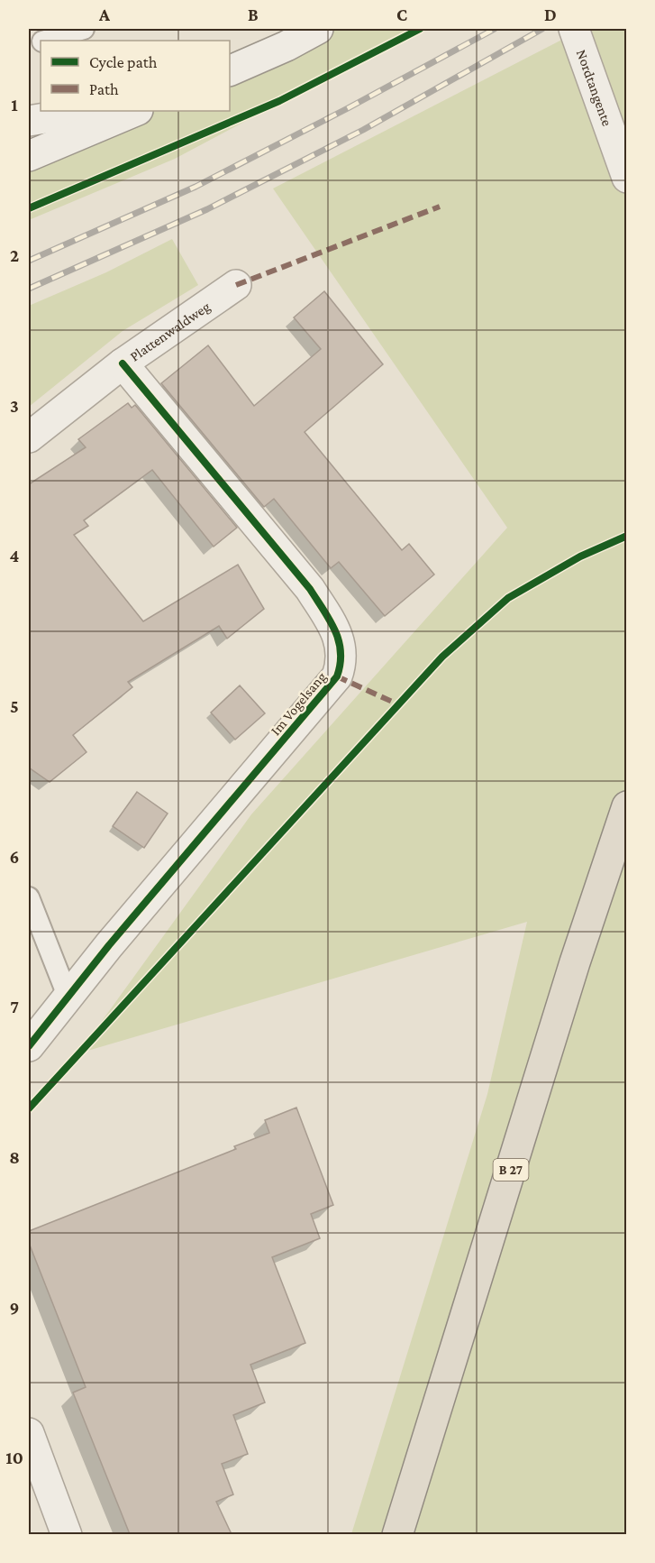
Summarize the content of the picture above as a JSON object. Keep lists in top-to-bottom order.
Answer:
{
  "streets": {
    "highway": ["B 27"],
    "street": ["Nordtangente", "Plattenwaldweg", "Im Vogelsang"]
  },
  "crossings": [
    ["Plattenwaldweg", "Im Vogelsang"]
  ],
  "legend": ["Cycle path", "Path"],
  "grid": {
    "columns": [
      "A",
      "B",
      "C",
      "D"
    ],
    "rows": [
      "1",
      "2",
      "3",
      "4",
      "5",
      "6",
      "7",
      "8",
      "9",
      "10"
    ]
  }
}
